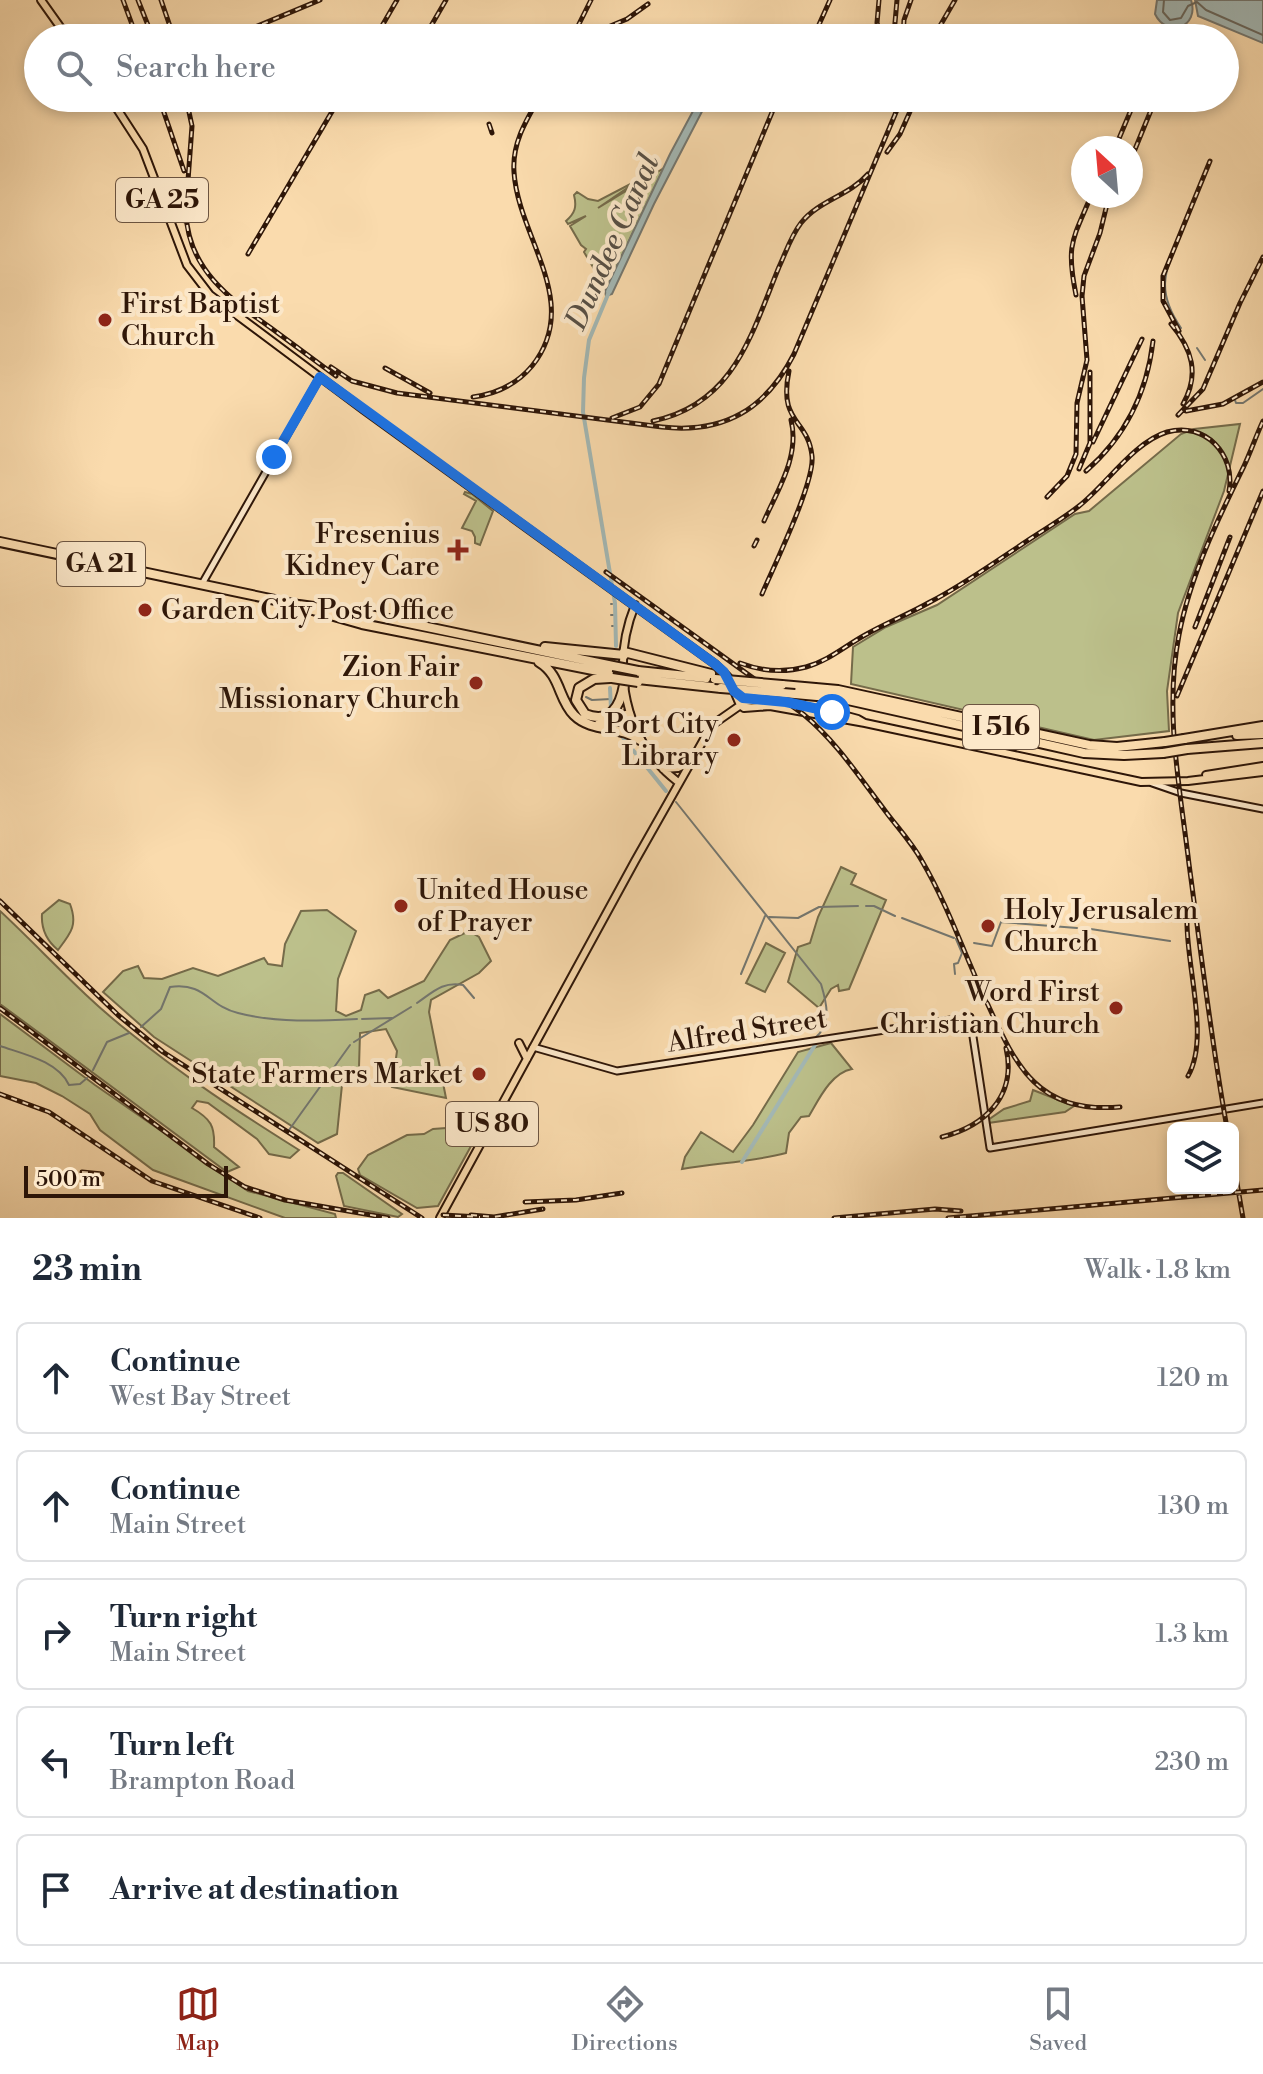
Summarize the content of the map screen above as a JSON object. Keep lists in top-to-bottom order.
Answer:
{
  "streets": {
    "highway": ["GA 21", "I 516"],
    "main road": ["GA 25", "Alfred Street", "US 80"]
  },
  "crossings": [
    ["GA 21", "I 516"],
    ["Alfred Street", "US 80"]
  ],
  "water": ["Dundee Canal"],
  "places": {
    "other": [
      "First Baptist Church",
      "Garden City Post Office",
      "Zion Fair Missionary Church",
      "Port City Library",
      "United House of Prayer",
      "Holy Jerusalem Church",
      "Word First Christian Church",
      "State Farmers Market"
    ],
    "health": ["Fresenius Kidney Care"]
  },
  "scale_bar": "500 m",
  "north": "top left",
  "page": {
    "search": "Search here",
    "scale": "500 m",
    "heading": ["23 min", "Walk · 1.8 km"],
    "list": [
      ["Continue", "West Bay Street", "120 m"],
      ["Continue", "Main Street", "130 m"],
      ["Turn right", "Main Street", "1.3 km"],
      ["Turn left", "Brampton Road", "230 m"],
      "Arrive at destination"
    ],
    "nav": ["Map", "Directions", "Saved"]
  }
}
